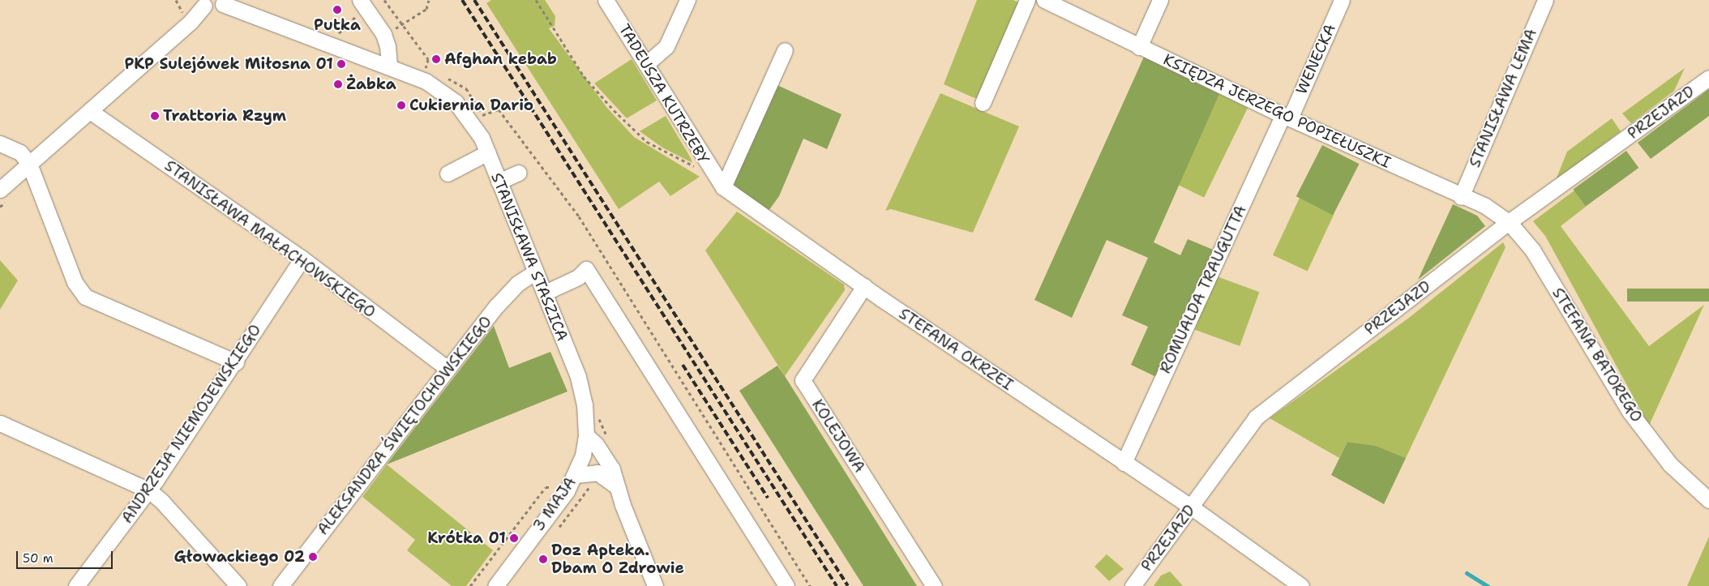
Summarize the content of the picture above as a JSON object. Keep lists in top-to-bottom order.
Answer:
{
  "streets": {
    "street": [
      "WENECKA",
      "TADEUSZA KUTRZEBY",
      "STANISŁAWA LEMA",
      "KSIĘDZA JERZEGO POPIEŁUSZKI",
      "PRZEJAZD",
      "STANISŁAWA MAŁACHOWSKIEGO",
      "STANISŁAWA STASZICA",
      "ROMUALDA TRAUGUTTA",
      "STEFANA OKRZEI",
      "STEFANA BATOREGO",
      "ANDRZEJA NIEMOJEWSKIEGO",
      "ALEKSANDRA ŚWIĘTOCHOWSKIEGO",
      "KOLEJOWA",
      "3 MAJA"
    ]
  },
  "crossings": [
    ["WENECKA", "KSIĘDZA JERZEGO POPIEŁUSZKI"],
    ["WENECKA", "ROMUALDA TRAUGUTTA"],
    ["TADEUSZA KUTRZEBY", "STEFANA OKRZEI"],
    ["STANISŁAWA LEMA", "KSIĘDZA JERZEGO POPIEŁUSZKI"],
    ["KSIĘDZA JERZEGO POPIEŁUSZKI", "PRZEJAZD"],
    ["KSIĘDZA JERZEGO POPIEŁUSZKI", "ROMUALDA TRAUGUTTA"],
    ["KSIĘDZA JERZEGO POPIEŁUSZKI", "STEFANA BATOREGO"],
    ["PRZEJAZD", "STEFANA OKRZEI"],
    ["PRZEJAZD", "STEFANA BATOREGO"],
    ["STANISŁAWA MAŁACHOWSKIEGO", "ANDRZEJA NIEMOJEWSKIEGO"],
    ["STANISŁAWA MAŁACHOWSKIEGO", "ALEKSANDRA ŚWIĘTOCHOWSKIEGO"],
    ["STANISŁAWA STASZICA", "ALEKSANDRA ŚWIĘTOCHOWSKIEGO"],
    ["STANISŁAWA STASZICA", "3 MAJA"],
    ["ROMUALDA TRAUGUTTA", "STEFANA OKRZEI"],
    ["STEFANA OKRZEI", "KOLEJOWA"]
  ],
  "places": [
    "Putka",
    "Afghan kebab",
    "PKP Sulejówek Miłosna 01",
    "Żabka",
    "Cukiernia Dario",
    "Trattoria Rzym",
    "Krótka 01",
    "Głowackiego 02",
    "Doz Apteka. Dbam O Zdrowie"
  ],
  "scale_bar": "50 m"
}
